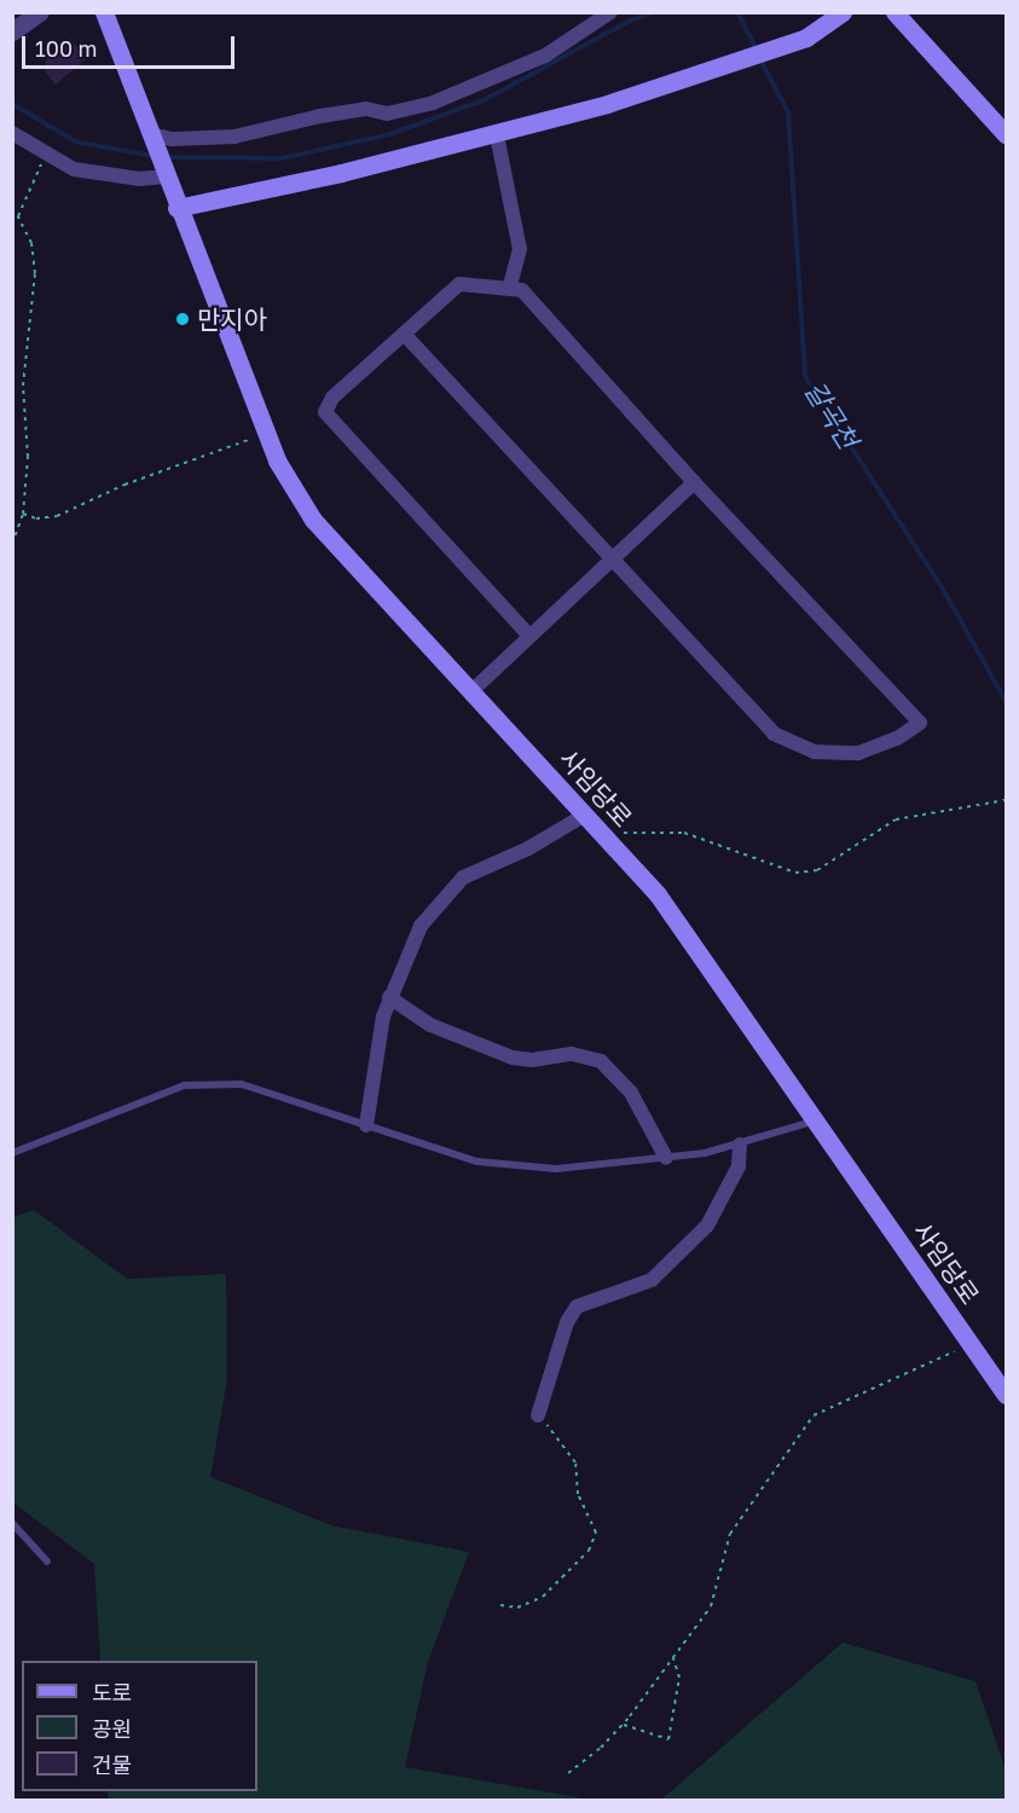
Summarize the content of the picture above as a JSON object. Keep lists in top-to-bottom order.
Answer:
{
  "streets": {
    "main road": ["사임당로"]
  },
  "water": ["갈곡천"],
  "places": ["만지아"],
  "legend": ["도로", "공원", "건물"],
  "scale_bar": "100 m"
}
